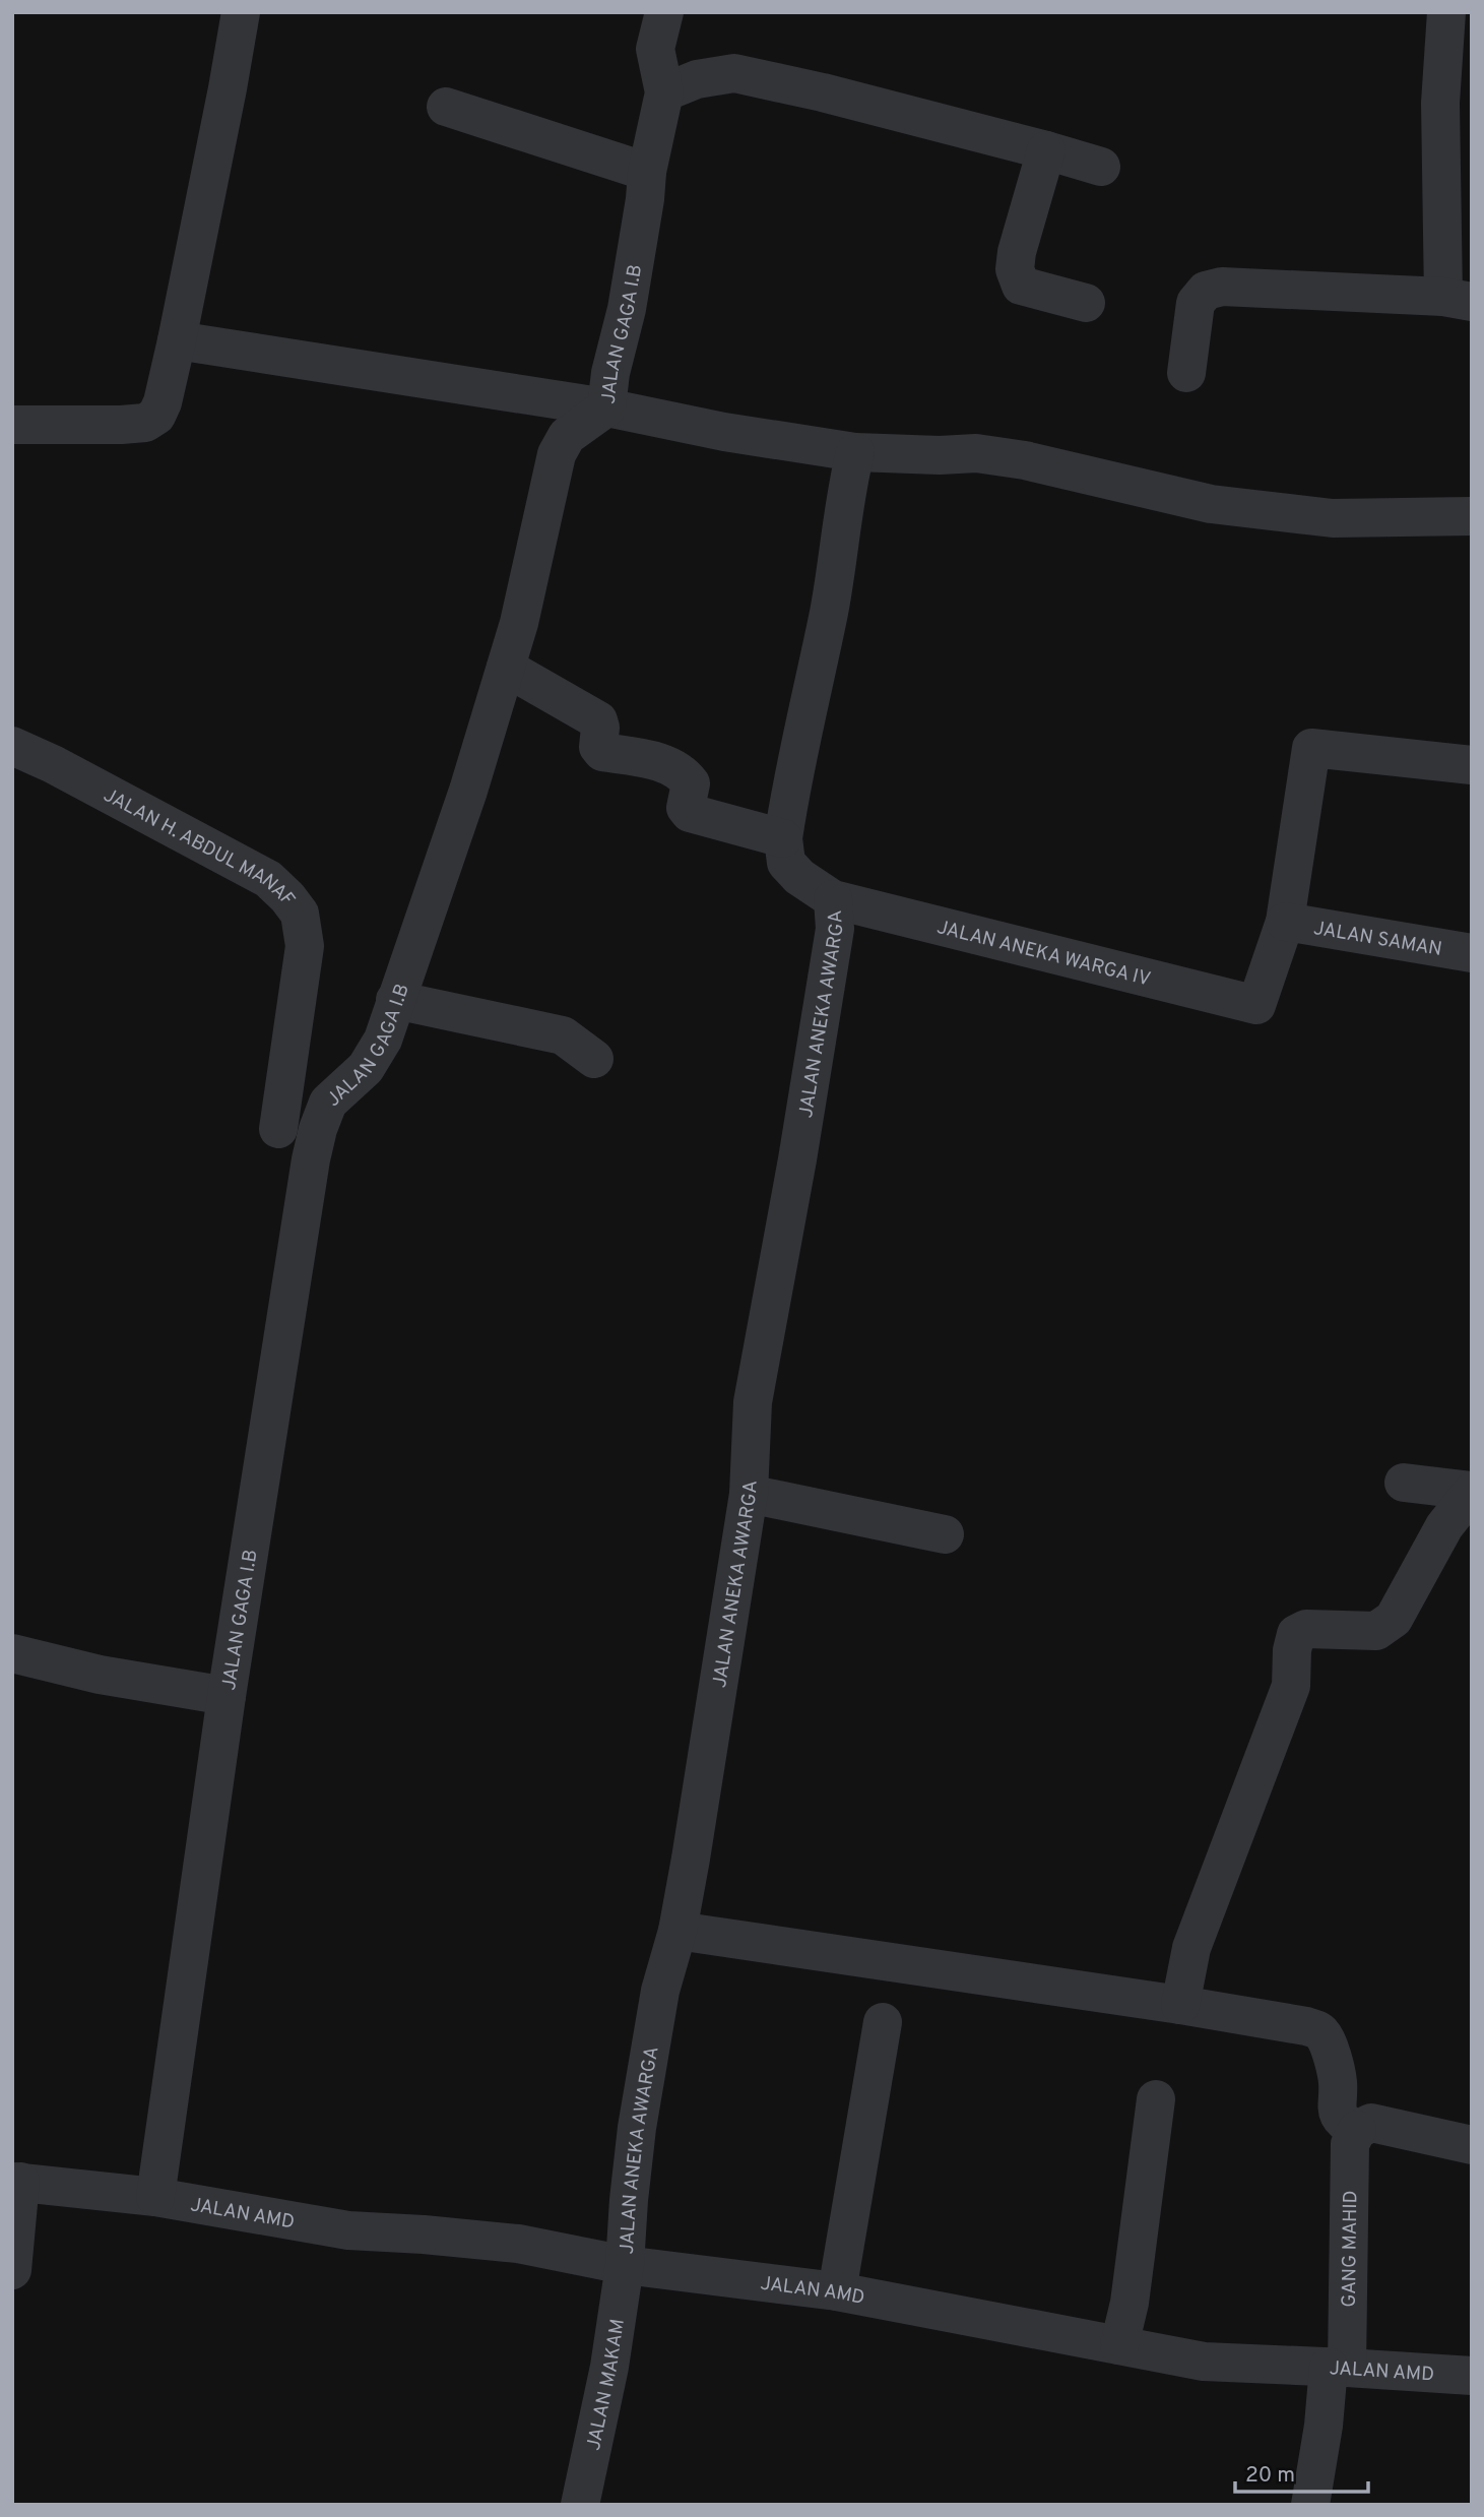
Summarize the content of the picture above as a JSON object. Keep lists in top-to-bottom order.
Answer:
{
  "streets": {
    "street": [
      "JALAN GAGA I.B",
      "JALAN H. ABDUL MANAF",
      "JALAN SAMAN",
      "JALAN ANEKA WARGA IV",
      "JALAN ANEKA AWARGA",
      "JALAN AMD",
      "GANG MAHID",
      "JALAN MAKAM"
    ]
  },
  "crossings": [
    ["JALAN GAGA I.B", "JALAN AMD"],
    ["JALAN SAMAN", "JALAN ANEKA WARGA IV"],
    ["JALAN ANEKA WARGA IV", "JALAN ANEKA AWARGA"],
    ["JALAN ANEKA AWARGA", "JALAN AMD"],
    ["JALAN ANEKA AWARGA", "JALAN MAKAM"],
    ["JALAN AMD", "GANG MAHID"],
    ["JALAN AMD", "JALAN MAKAM"]
  ],
  "scale_bar": "20 m"
}
